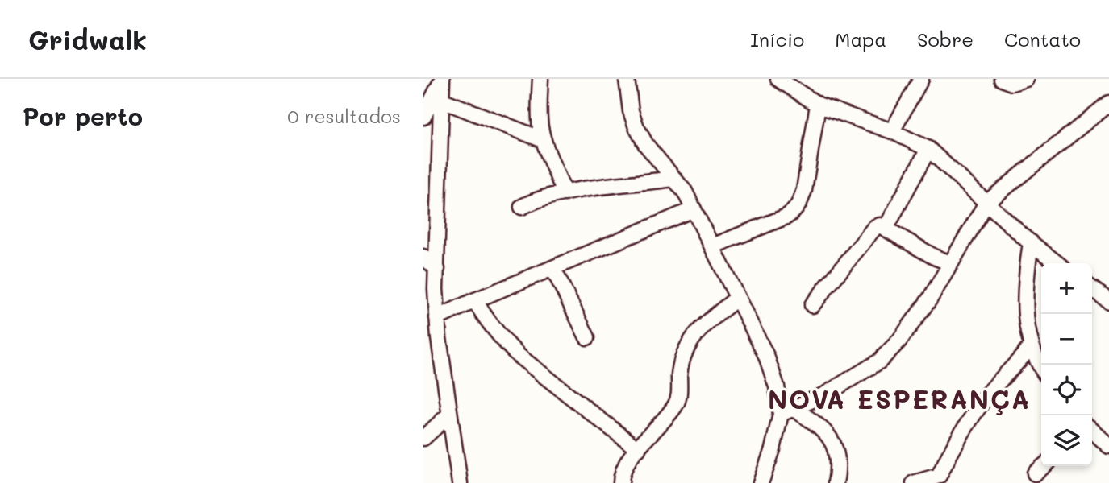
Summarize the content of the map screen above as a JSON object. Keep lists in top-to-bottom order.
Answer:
{
  "districts": ["NOVA ESPERANÇA"],
  "page": {
    "header": "Gridwalk",
    "nav": [
      "Início",
      "Mapa",
      "Sobre",
      "Contato"
    ],
    "heading": ["Por perto", "0 resultados"],
    "map_buttons": ["+", "−"]
  }
}
